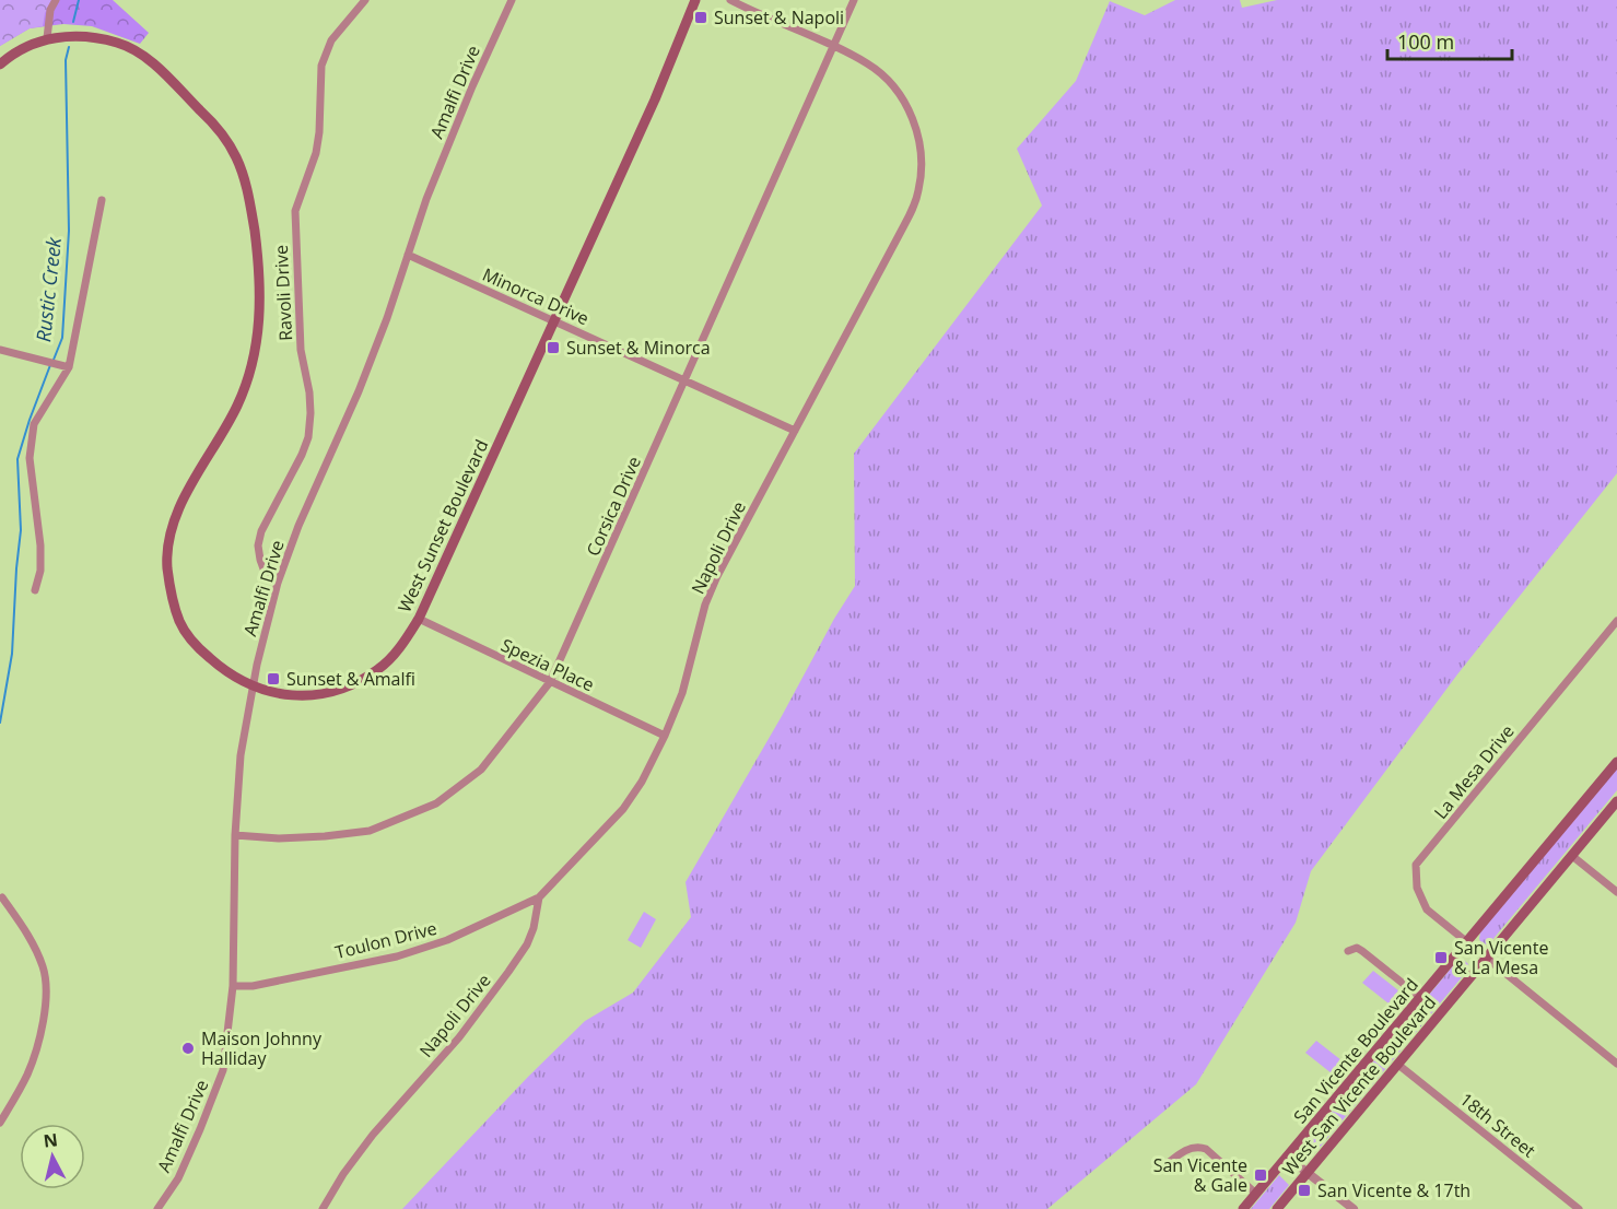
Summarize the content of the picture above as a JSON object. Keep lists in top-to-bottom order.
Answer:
{
  "streets": {
    "main road": ["West Sunset Boulevard", "San Vicente Boulevard", "West San Vicente Boulevard"],
    "street": [
      "Amalfi Drive",
      "Ravoli Drive",
      "Minorca Drive",
      "Corsica Drive",
      "Napoli Drive",
      "Spezia Place",
      "La Mesa Drive",
      "Toulon Drive",
      "18th Street"
    ]
  },
  "crossings": [
    ["Amalfi Drive", "Ravoli Drive"],
    ["Amalfi Drive", "Minorca Drive"],
    ["Amalfi Drive", "Corsica Drive"],
    ["Amalfi Drive", "West Sunset Boulevard"],
    ["Amalfi Drive", "Toulon Drive"],
    ["Minorca Drive", "Corsica Drive"],
    ["Minorca Drive", "West Sunset Boulevard"],
    ["Minorca Drive", "Napoli Drive"],
    ["Corsica Drive", "Napoli Drive"],
    ["Corsica Drive", "Spezia Place"],
    ["West Sunset Boulevard", "Spezia Place"],
    ["Napoli Drive", "Spezia Place"],
    ["Napoli Drive", "Toulon Drive"],
    ["La Mesa Drive", "San Vicente Boulevard"],
    ["West San Vicente Boulevard", "18th Street"]
  ],
  "water": ["Rustic Creek"],
  "places": {
    "transit": [
      "Sunset & Napoli",
      "Sunset & Minorca",
      "Sunset & Amalfi",
      "San Vicente & La Mesa",
      "San Vicente & Gale",
      "San Vicente & 17th"
    ],
    "other": ["Maison Johnny Halliday"]
  },
  "scale_bar": "100 m",
  "north": "top"
}
